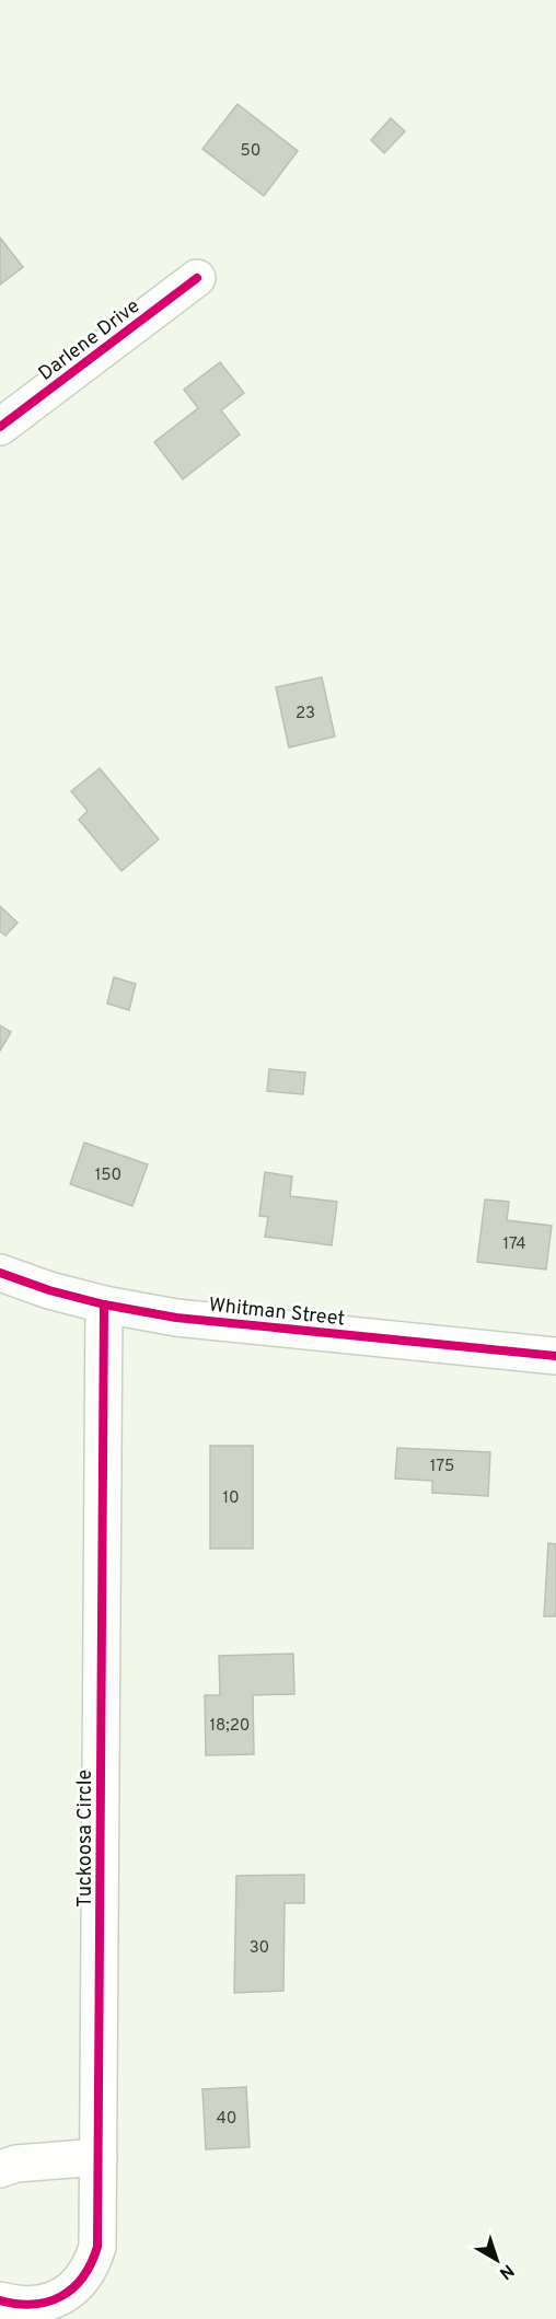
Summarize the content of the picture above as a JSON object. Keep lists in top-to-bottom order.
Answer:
{
  "streets": {
    "street": ["Darlene Drive", "Whitman Street", "Tuckoosa Circle"]
  },
  "crossings": [
    ["Whitman Street", "Tuckoosa Circle"]
  ],
  "house_numbers": [
    "50",
    "23",
    "150",
    "174",
    "175",
    "10",
    "18;20",
    "30",
    "40"
  ],
  "north": "bottom right"
}
